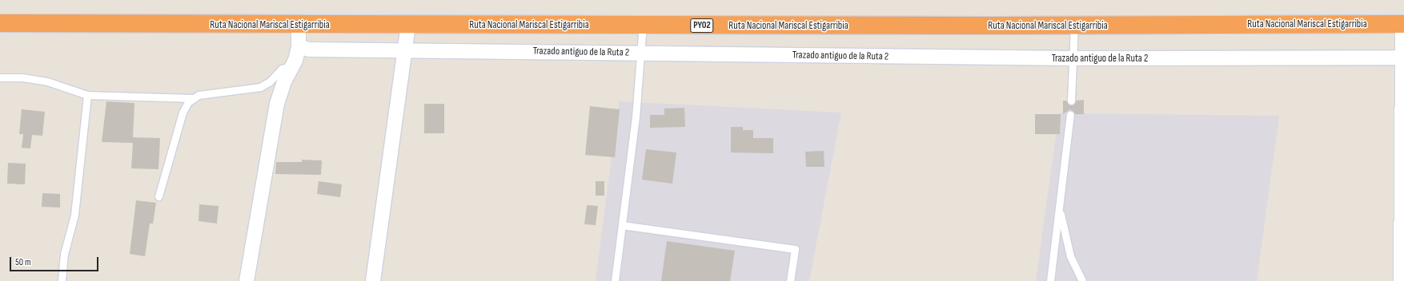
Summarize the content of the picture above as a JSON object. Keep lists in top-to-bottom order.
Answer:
{
  "streets": {
    "highway": ["Ruta Nacional Mariscal Estigarribia", "PY02"],
    "street": ["Trazado antiguo de la Ruta 2"]
  },
  "scale_bar": "50 m"
}
